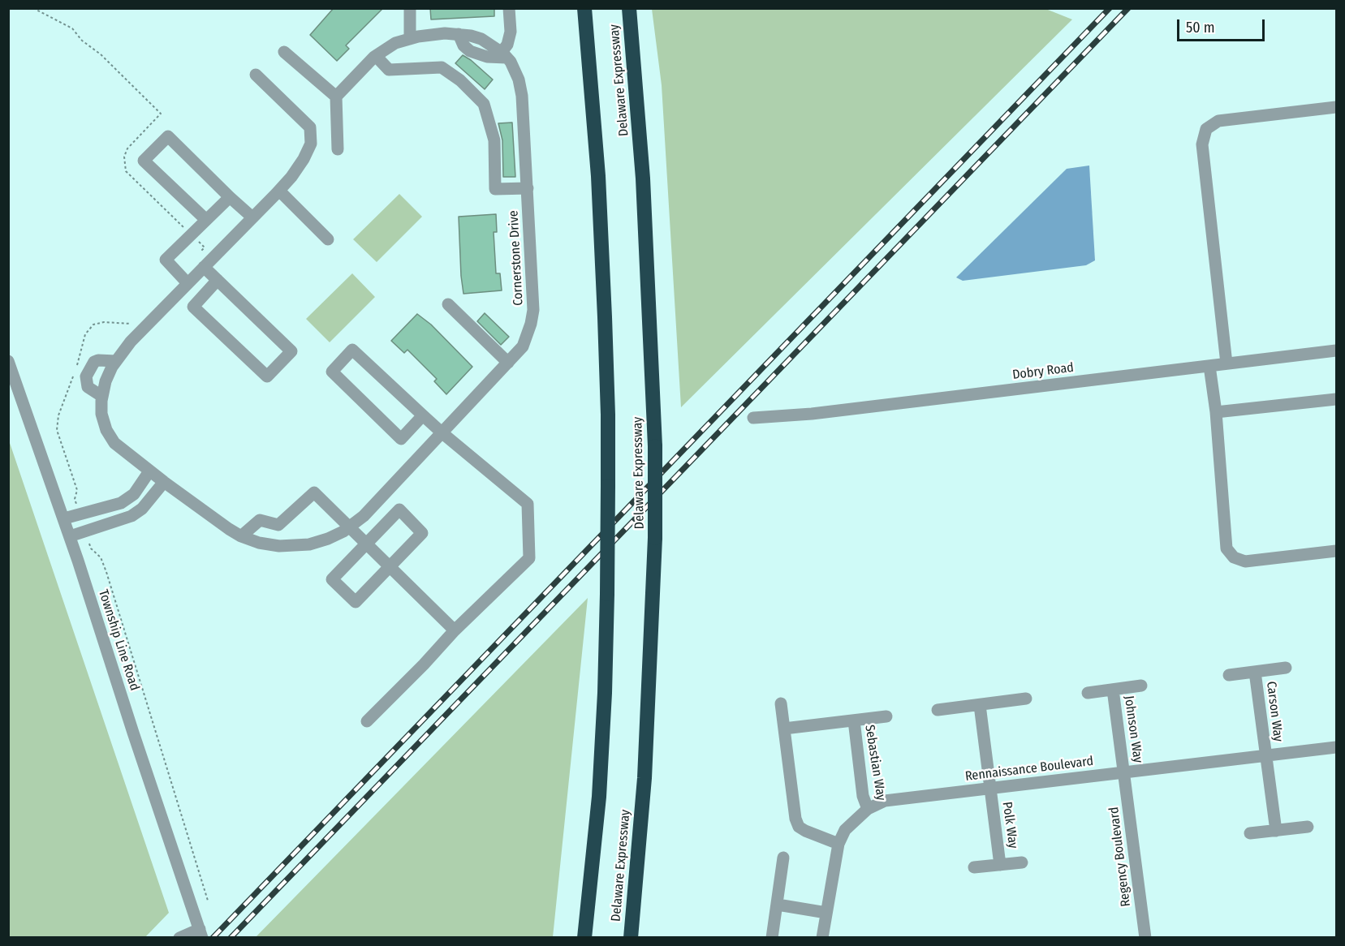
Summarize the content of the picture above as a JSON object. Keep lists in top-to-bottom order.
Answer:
{
  "streets": {
    "highway": ["Delaware Expressway"],
    "street": [
      "Cornerstone Drive",
      "Dobry Road",
      "Township Line Road",
      "Carson Way",
      "Johnson Way",
      "Sebastian Way",
      "Rennaissance Boulevard",
      "Polk Way",
      "Regency Boulevard"
    ]
  },
  "crossings": [
    ["Carson Way", "Rennaissance Boulevard"],
    ["Johnson Way", "Rennaissance Boulevard"],
    ["Johnson Way", "Regency Boulevard"],
    ["Sebastian Way", "Rennaissance Boulevard"],
    ["Rennaissance Boulevard", "Polk Way"],
    ["Rennaissance Boulevard", "Regency Boulevard"]
  ],
  "scale_bar": "50 m"
}
